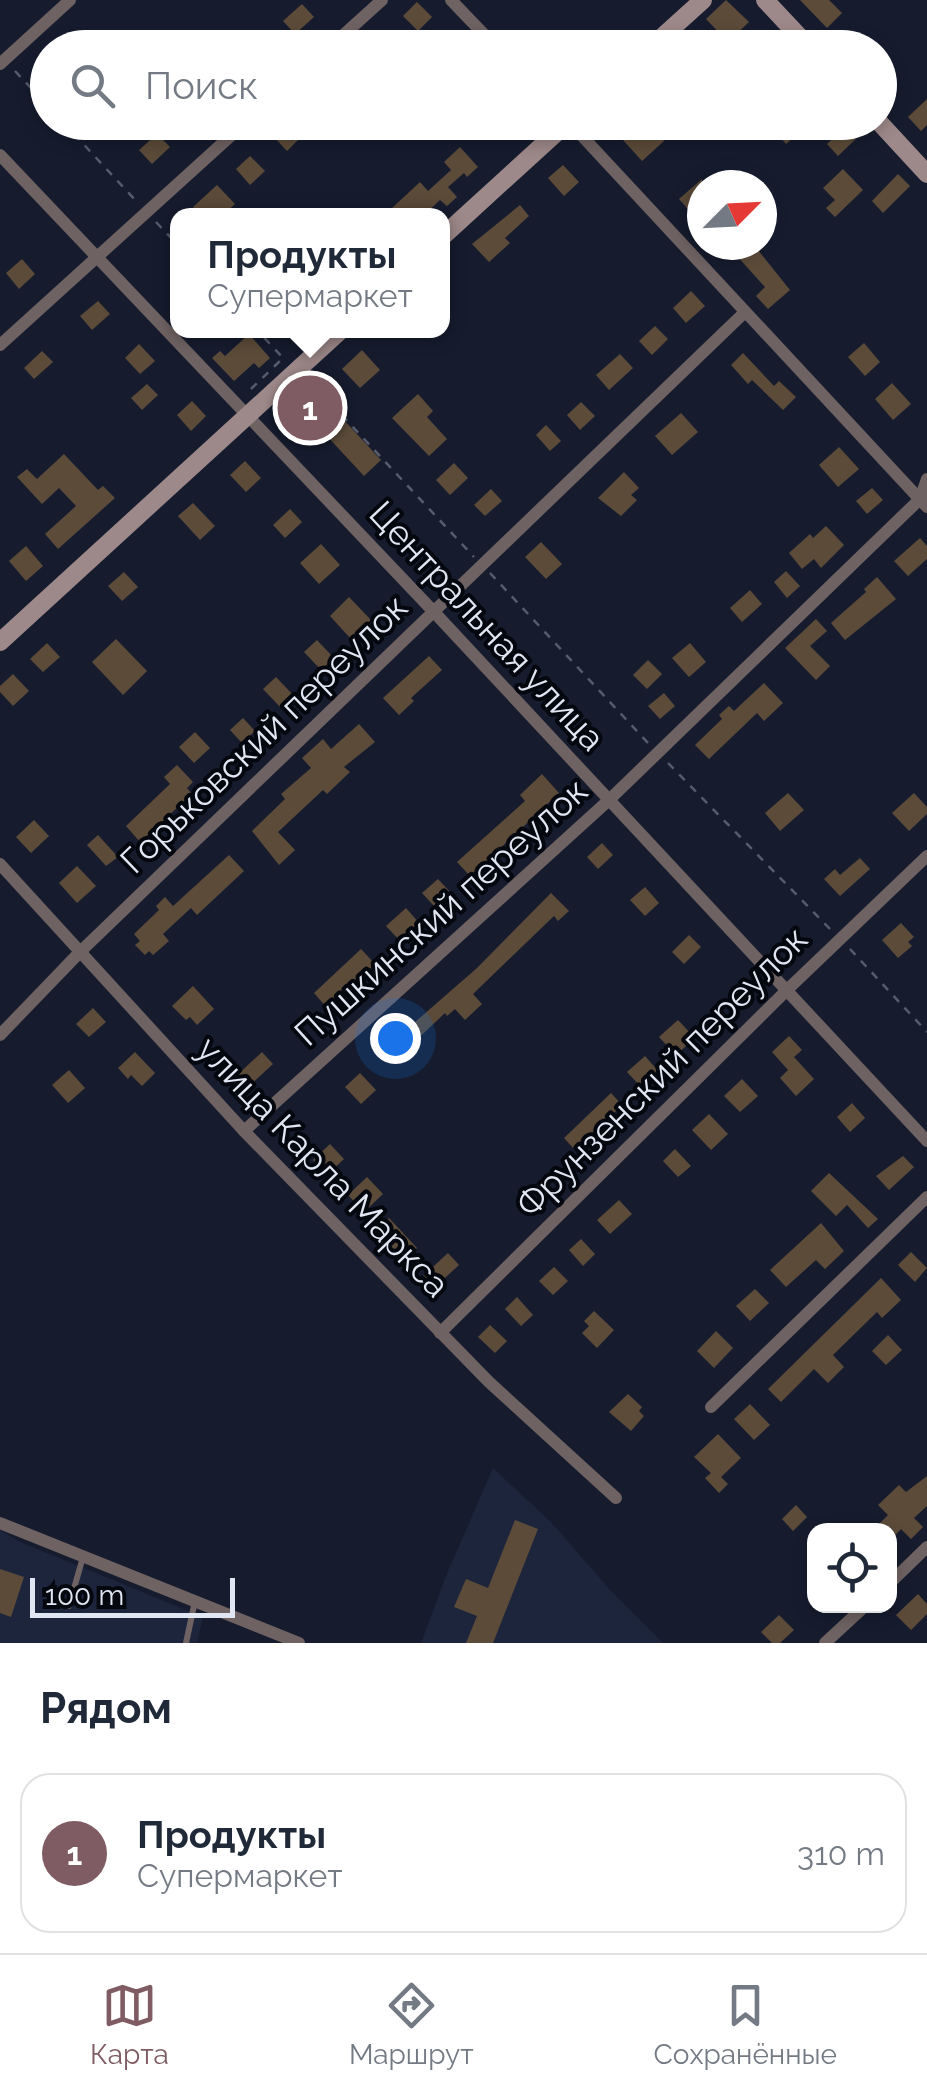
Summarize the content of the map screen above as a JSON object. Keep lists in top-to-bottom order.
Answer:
{
  "streets": {
    "street": [
      "Центральная улица",
      "Горьковский переулок",
      "Пушкинский переулок",
      "Фрунзенский переулок",
      "улица Карла Маркса"
    ]
  },
  "crossings": [
    ["Центральная улица", "Горьковский переулок"],
    ["Центральная улица", "Пушкинский переулок"],
    ["Центральная улица", "Фрунзенский переулок"],
    ["Горьковский переулок", "улица Карла Маркса"],
    ["Пушкинский переулок", "улица Карла Маркса"],
    ["Фрунзенский переулок", "улица Карла Маркса"]
  ],
  "scale_bar": "100 m",
  "north": "top right",
  "page": {
    "search": "Поиск",
    "popup": ["Продукты", "Супермаркет"],
    "pins": "1",
    "scale": "100 m",
    "heading": "Рядом",
    "list": [
      {
        "mark": "1",
        "name": "Продукты",
        "note": "Супермаркет",
        "value": "310 m"
      }
    ],
    "nav": ["Карта", "Маршрут", "Сохранённые"]
  }
}
